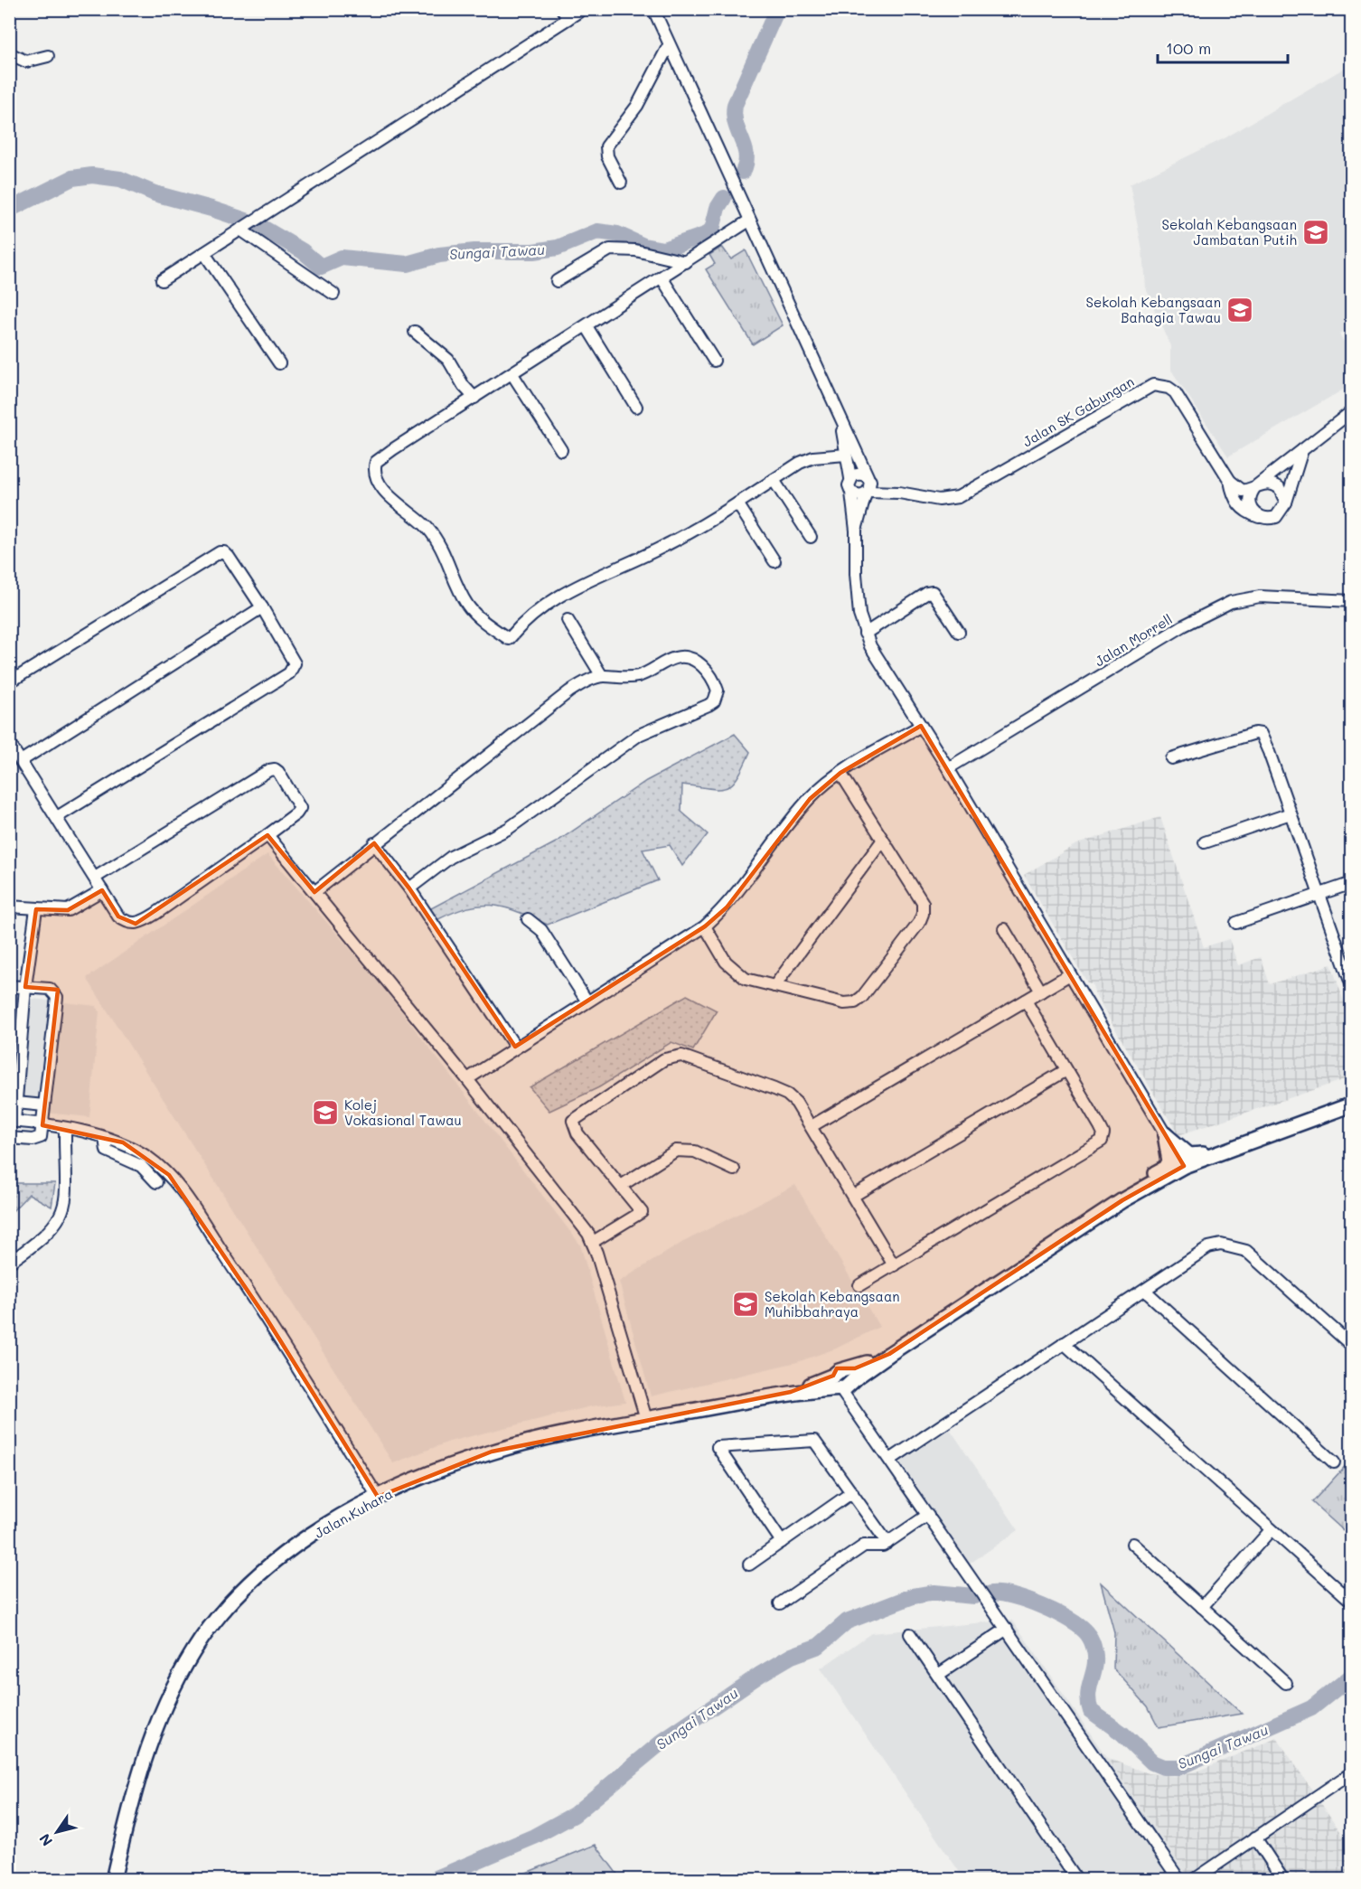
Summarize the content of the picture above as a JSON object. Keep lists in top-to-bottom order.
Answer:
{
  "streets": {
    "main road": ["Jalan Kuhara"],
    "street": ["Jalan SK Gabungan", "Jalan Morrell"]
  },
  "water": ["Sungai Tawau"],
  "places": {
    "school or university": [
      "Sekolah Kebangsaan Jambatan Putih",
      "Sekolah Kebangsaan Bahagia Tawau",
      "Kolej Vokasional Tawau",
      "Sekolah Kebangsaan Muhibbahraya"
    ]
  },
  "scale_bar": "100 m",
  "north": "bottom left"
}
